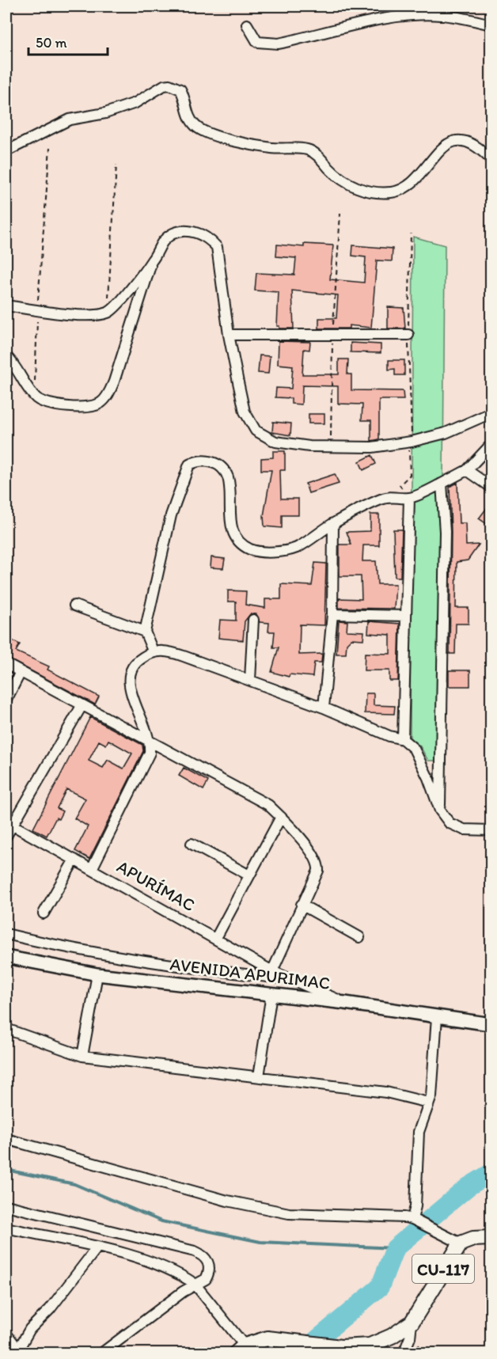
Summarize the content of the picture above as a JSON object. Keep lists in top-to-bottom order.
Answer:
{
  "streets": {
    "main road": ["CU-117"],
    "street": ["APURÍMAC", "AVENIDA APURIMAC"]
  },
  "crossings": [
    ["APURÍMAC", "AVENIDA APURIMAC"]
  ],
  "scale_bar": "50 m"
}
